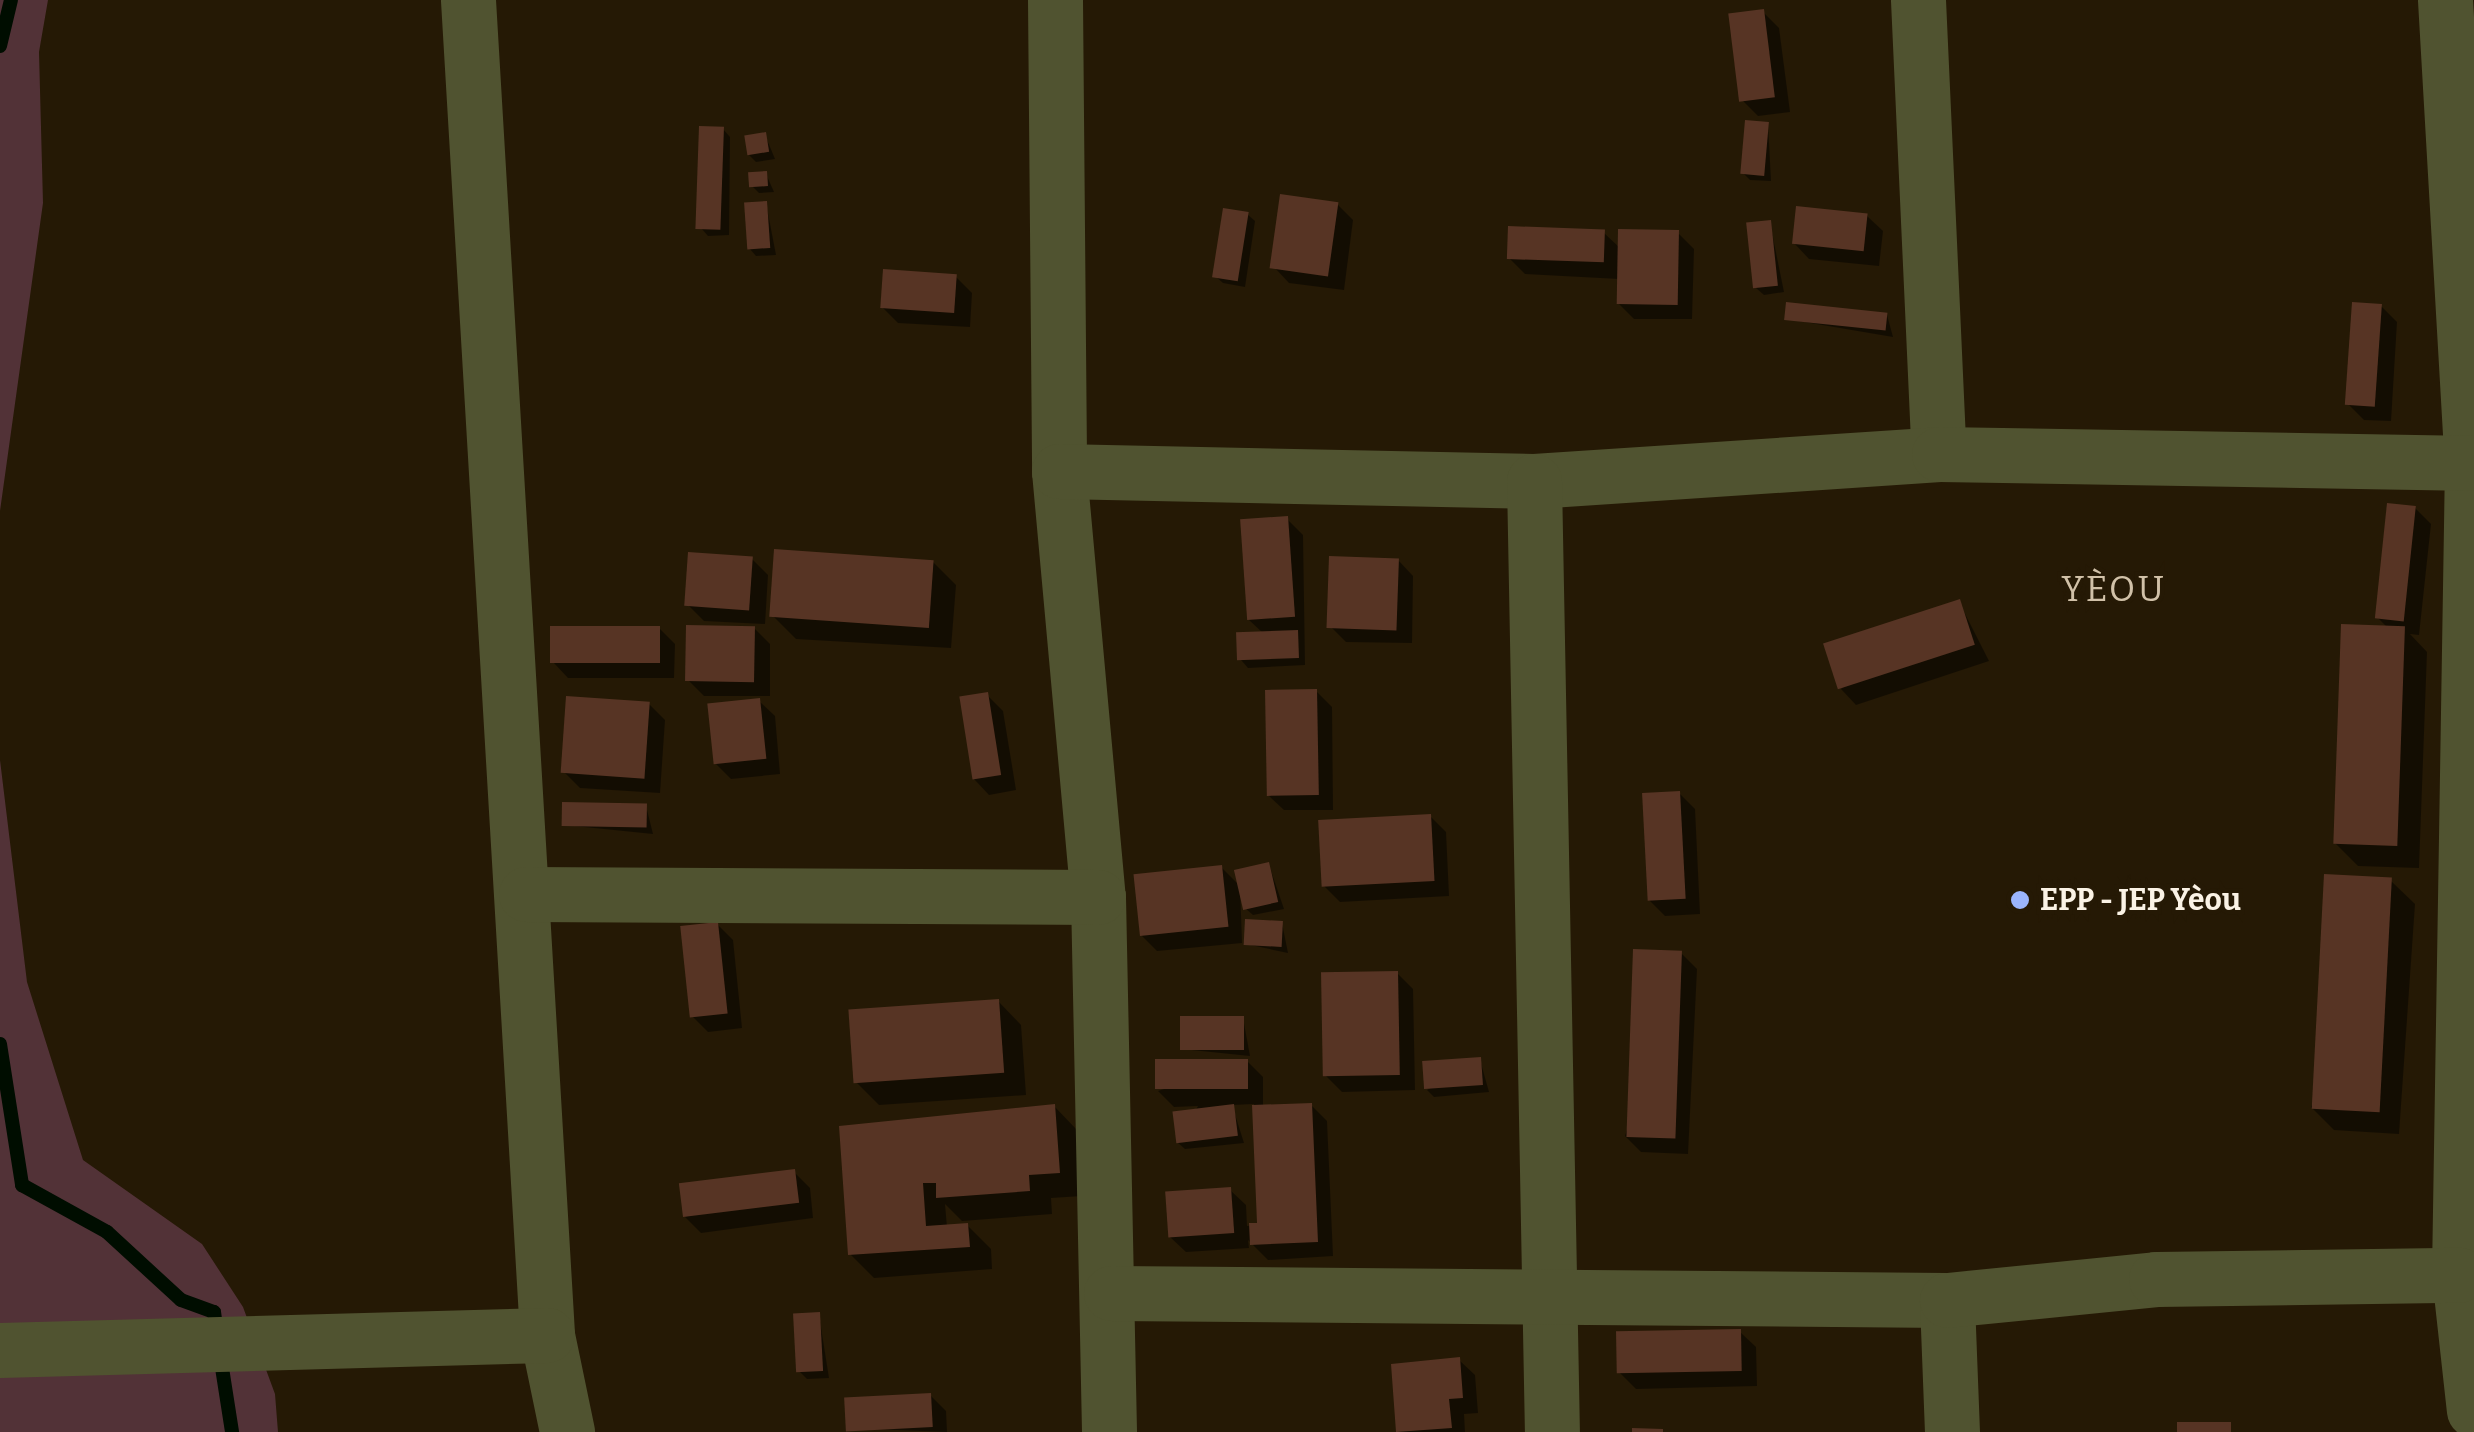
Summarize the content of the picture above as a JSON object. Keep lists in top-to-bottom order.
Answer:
{
  "districts": ["YÈOU"],
  "places": ["EPP - JEP Yèou"]
}
